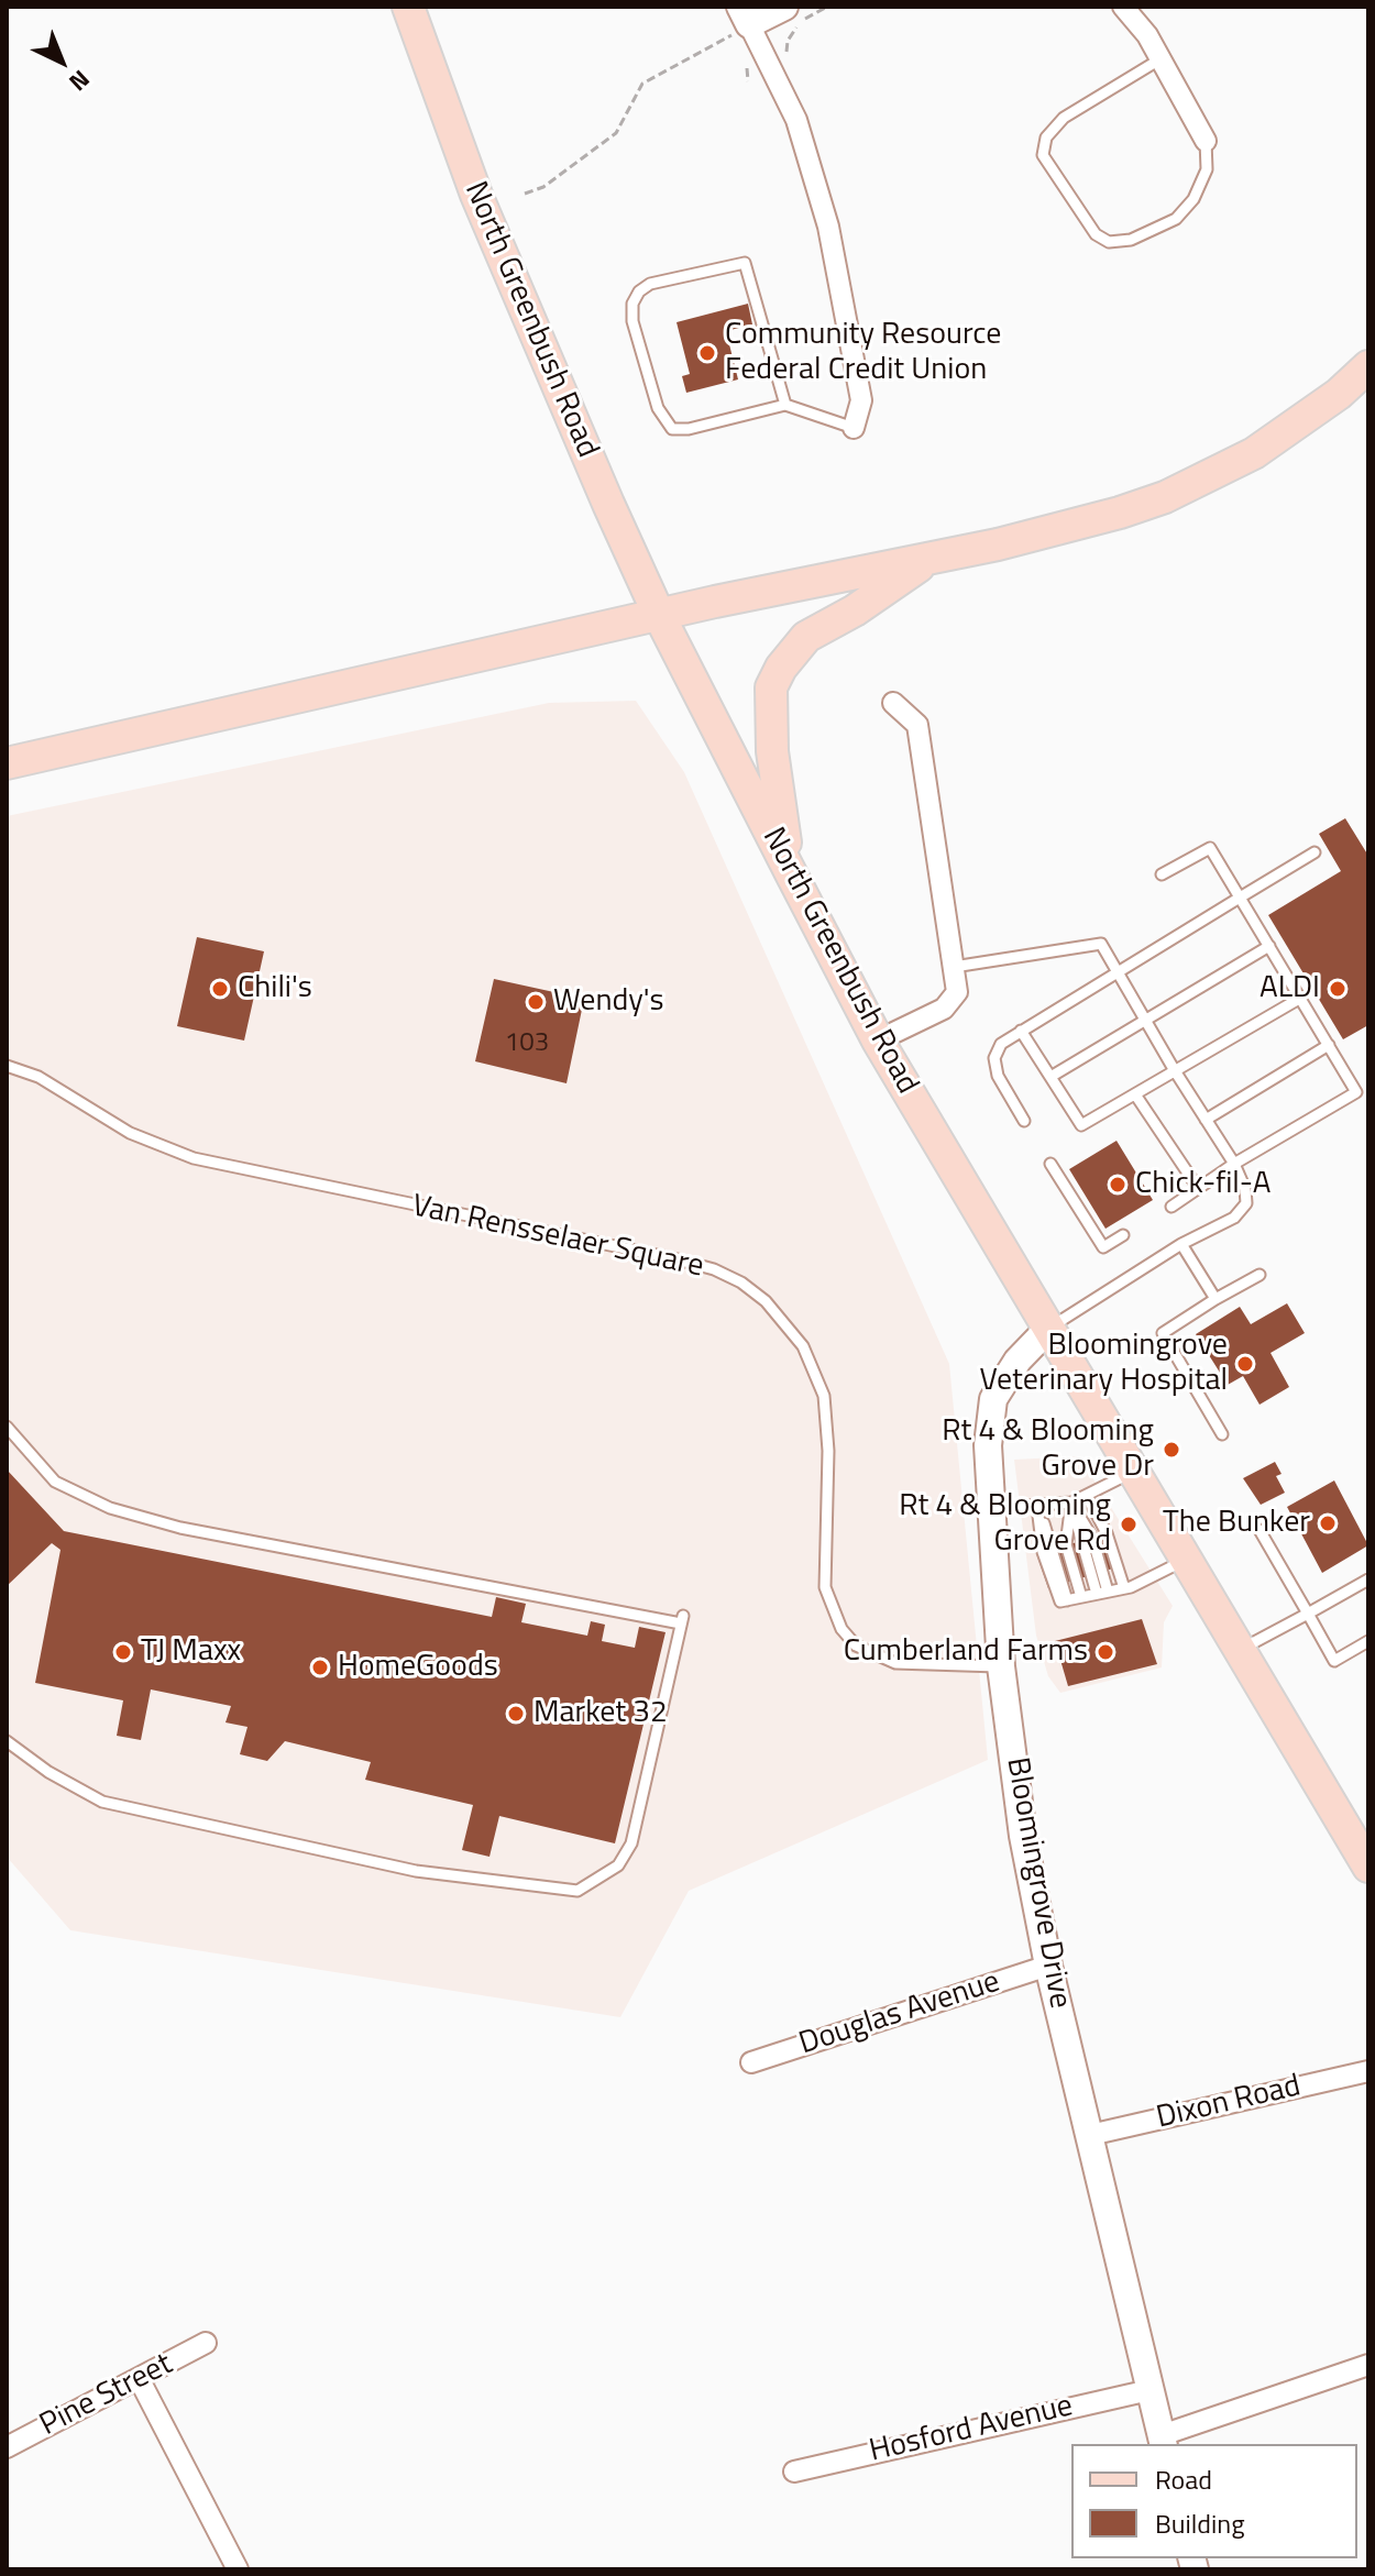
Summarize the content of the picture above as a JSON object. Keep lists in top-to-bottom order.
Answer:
{
  "streets": {
    "main road": ["North Greenbush Road"],
    "street": [
      "Bloomingrove Drive",
      "Douglas Avenue",
      "Dixon Road",
      "Pine Street",
      "Hosford Avenue"
    ],
    "lane": ["Van Rensselaer Square"]
  },
  "crossings": [
    ["North Greenbush Road", "Bloomingrove Drive"],
    ["Van Rensselaer Square", "Bloomingrove Drive"],
    ["Bloomingrove Drive", "Douglas Avenue"],
    ["Bloomingrove Drive", "Dixon Road"],
    ["Bloomingrove Drive", "Hosford Avenue"]
  ],
  "places": [
    "Community Resource Federal Credit Union",
    "Chili's",
    "ALDI",
    "Wendy's",
    "Chick-fil-A",
    "Bloomingrove Veterinary Hospital",
    "Rt 4 & Blooming Grove Dr",
    "The Bunker",
    "Rt 4 & Blooming Grove Rd",
    "TJ Maxx",
    "Cumberland Farms",
    "HomeGoods",
    "Market 32"
  ],
  "house_numbers": ["103"],
  "legend": ["Road", "Building"],
  "north": "bottom right"
}
